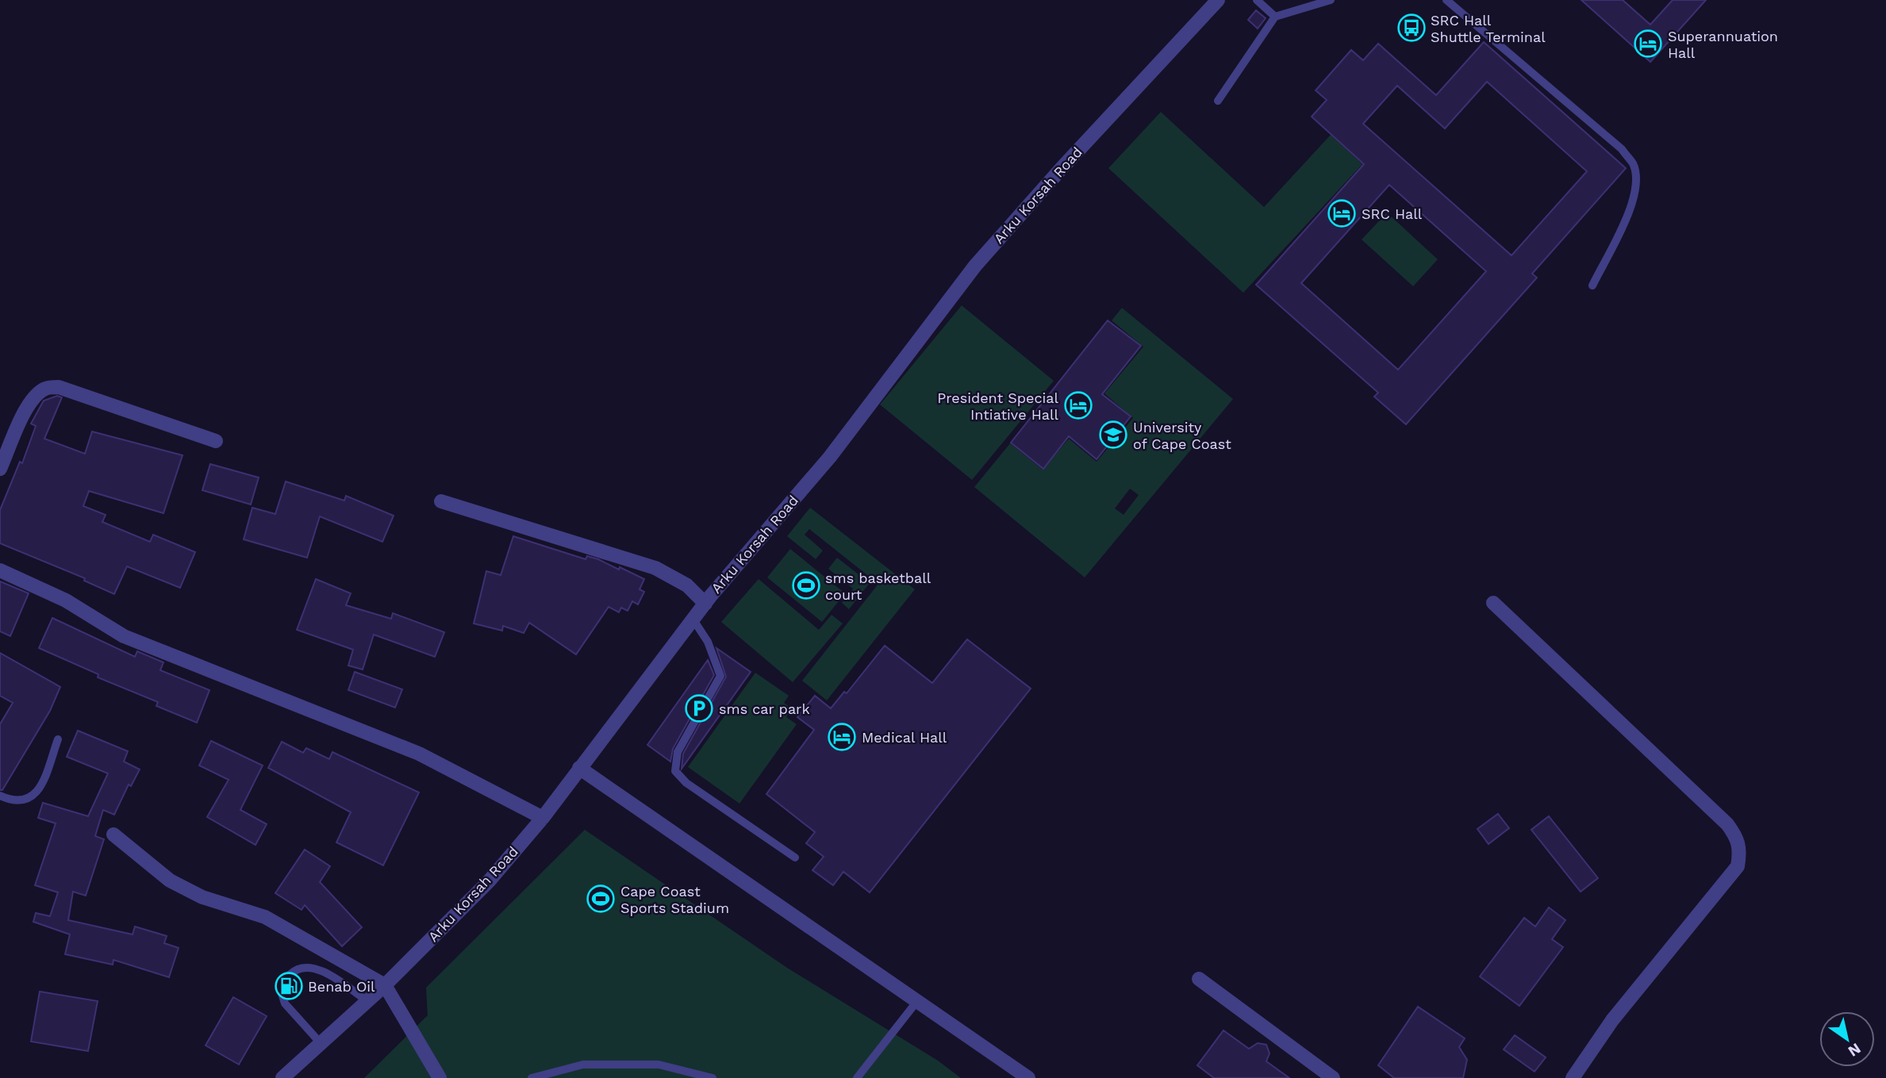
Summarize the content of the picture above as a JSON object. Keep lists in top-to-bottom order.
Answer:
{
  "streets": {
    "street": ["Arku Korsah Road"]
  },
  "places": {
    "bus stop": ["SRC Hall Shuttle Terminal"],
    "hotel": [
      "Superannuation Hall",
      "SRC Hall",
      "President Special Intiative Hall",
      "Medical Hall"
    ],
    "school or university": ["University of Cape Coast"],
    "sports": ["sms basketball court", "Cape Coast Sports Stadium"],
    "parking": ["sms car park"],
    "fuel station": ["Benab Oil"]
  },
  "north": "bottom right"
}
